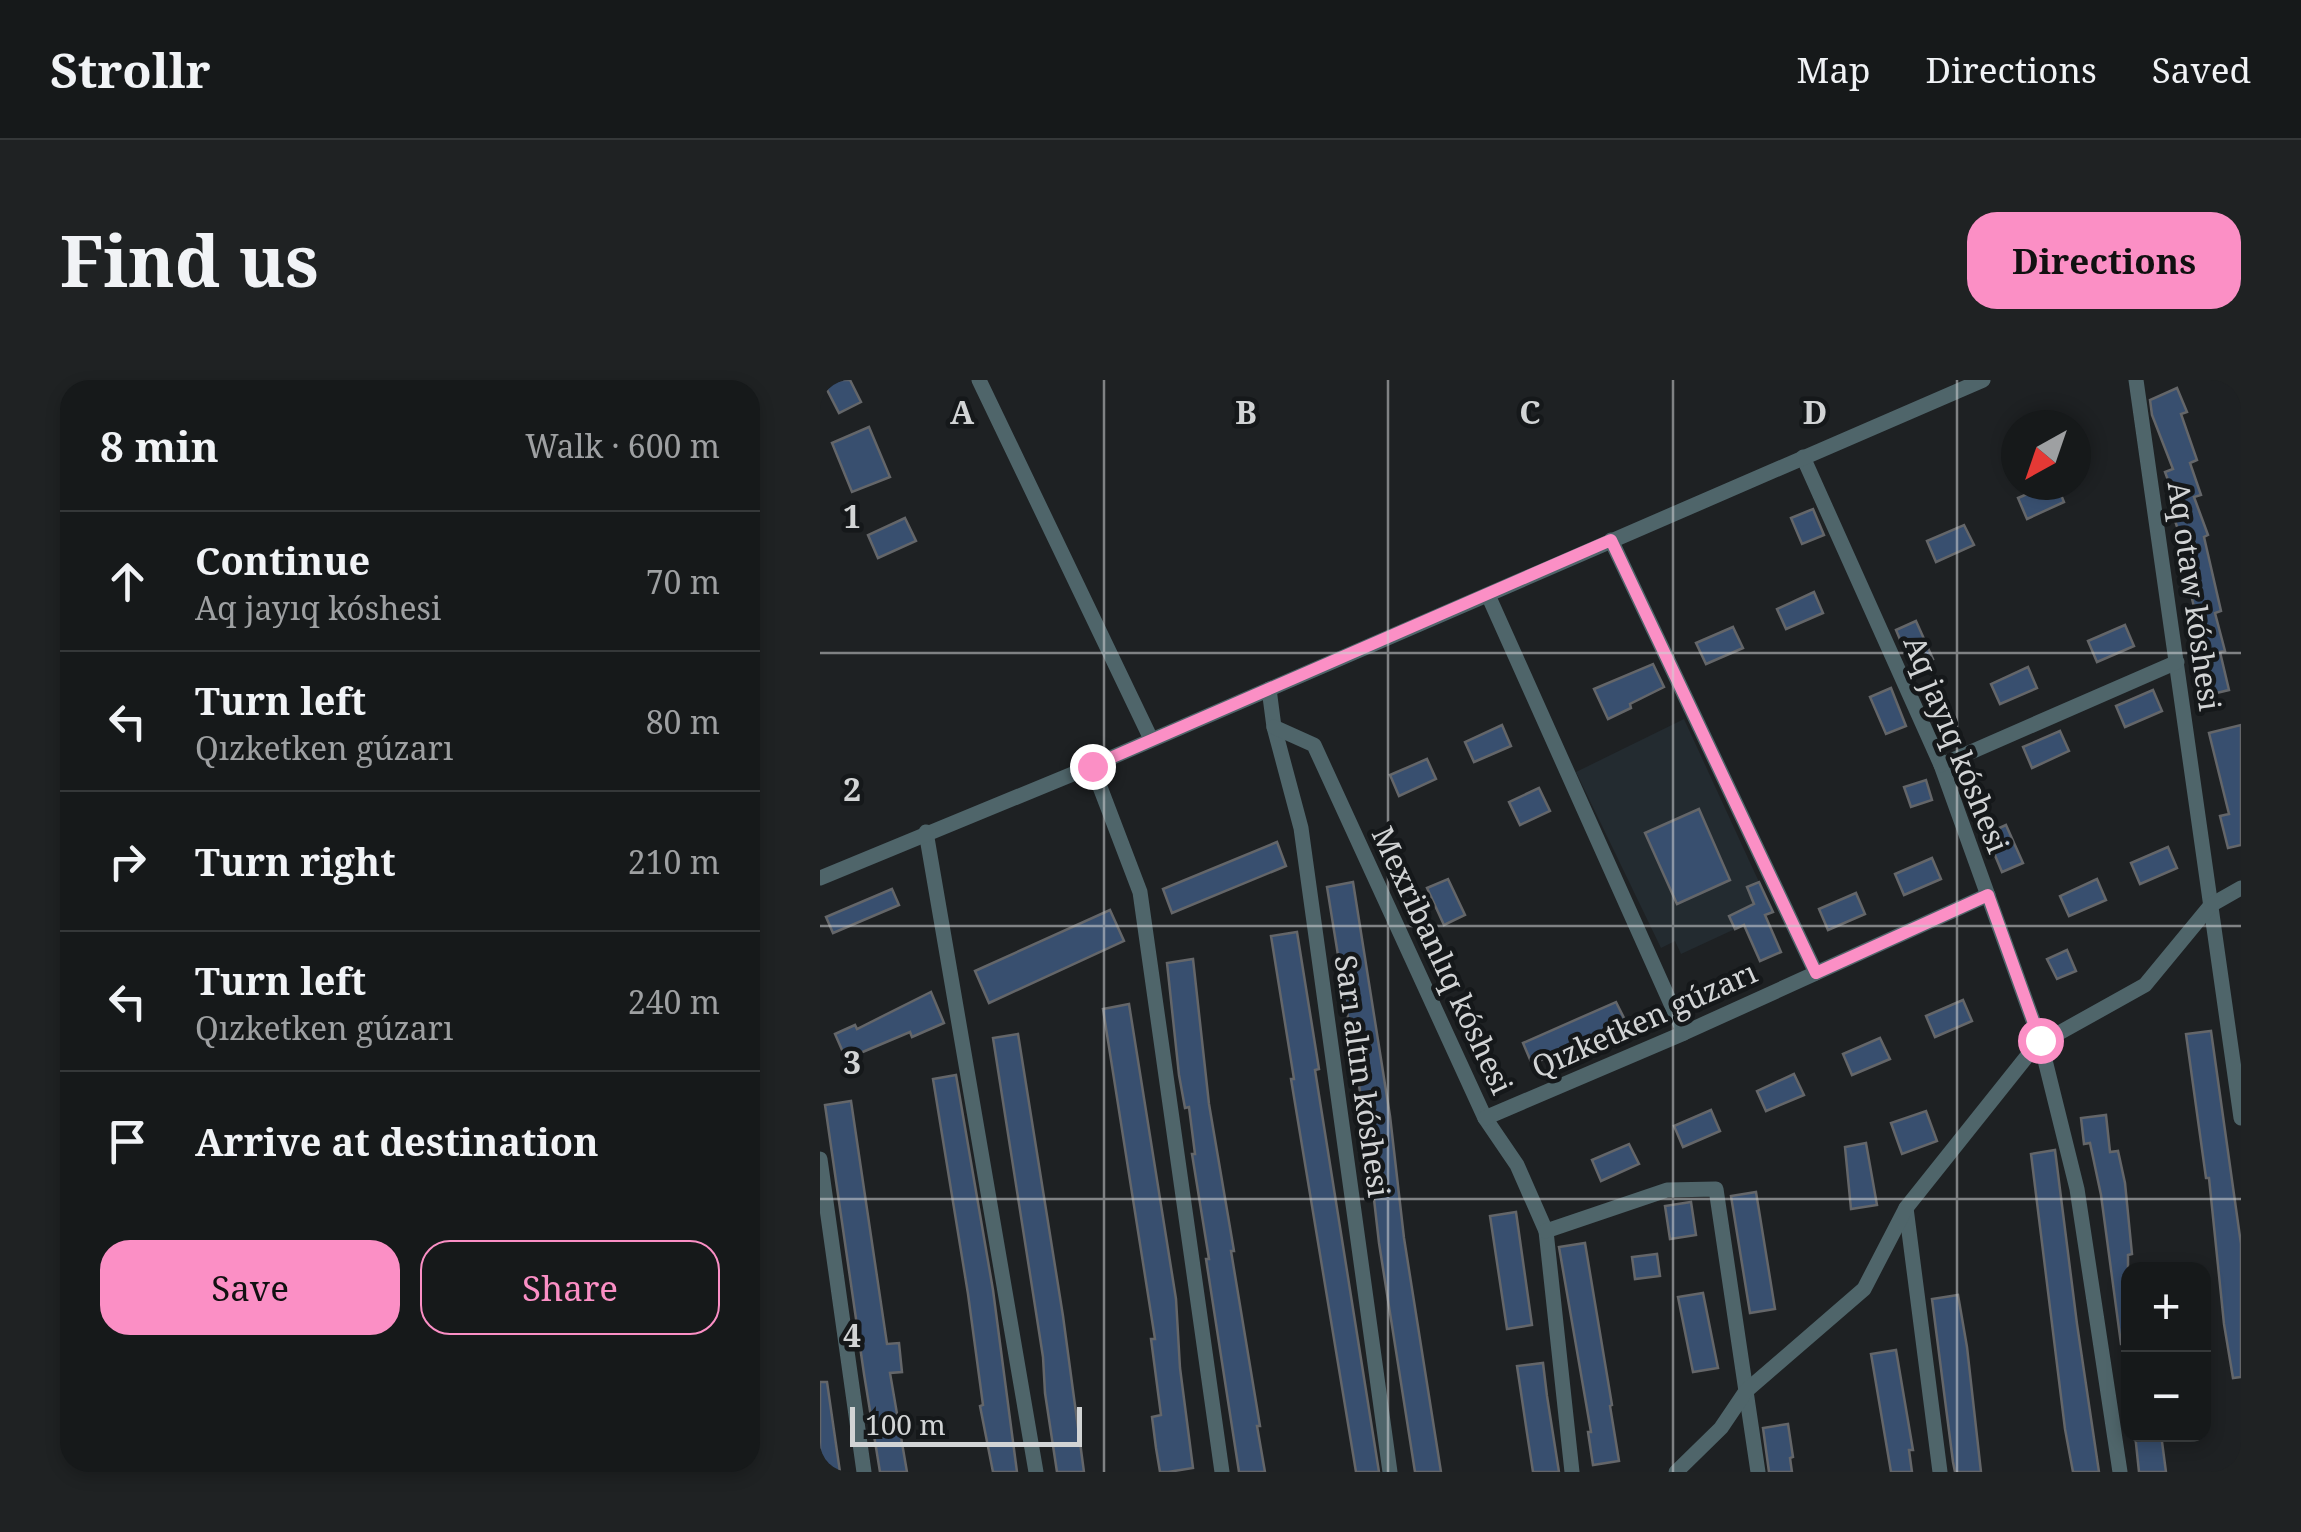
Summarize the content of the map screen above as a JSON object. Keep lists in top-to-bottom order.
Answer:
{
  "streets": {
    "street": [
      "Aq otaw kóshesi",
      "Aq jayıq kóshesi",
      "Mexribanlıq kóshesi",
      "Qızketken gúzarı",
      "Sarı altın kóshesi"
    ]
  },
  "crossings": [
    ["Aq jayıq kóshesi", "Qızketken gúzarı"],
    ["Mexribanlıq kóshesi", "Qızketken gúzarı"],
    ["Mexribanlıq kóshesi", "Sarı altın kóshesi"]
  ],
  "scale_bar": "100 m",
  "north": "bottom left",
  "page": {
    "header": "Strollr",
    "nav": ["Map", "Directions", "Saved"],
    "title": "Find us",
    "buttons": [
      "Directions",
      ["Save", "Share"]
    ],
    "heading": ["8 min", "Walk · 600 m"],
    "list": [
      ["Continue", "Aq jayıq kóshesi", "70 m"],
      ["Turn left", "Qızketken gúzarı", "80 m"],
      ["Turn right", "210 m"],
      ["Turn left", "Qızketken gúzarı", "240 m"],
      "Arrive at destination"
    ],
    "map_buttons": ["+", "−"],
    "scale": "100 m"
  },
  "grid": {
    "columns": [
      "A",
      "B",
      "C",
      "D"
    ],
    "rows": [
      "1",
      "2",
      "3",
      "4"
    ]
  }
}
